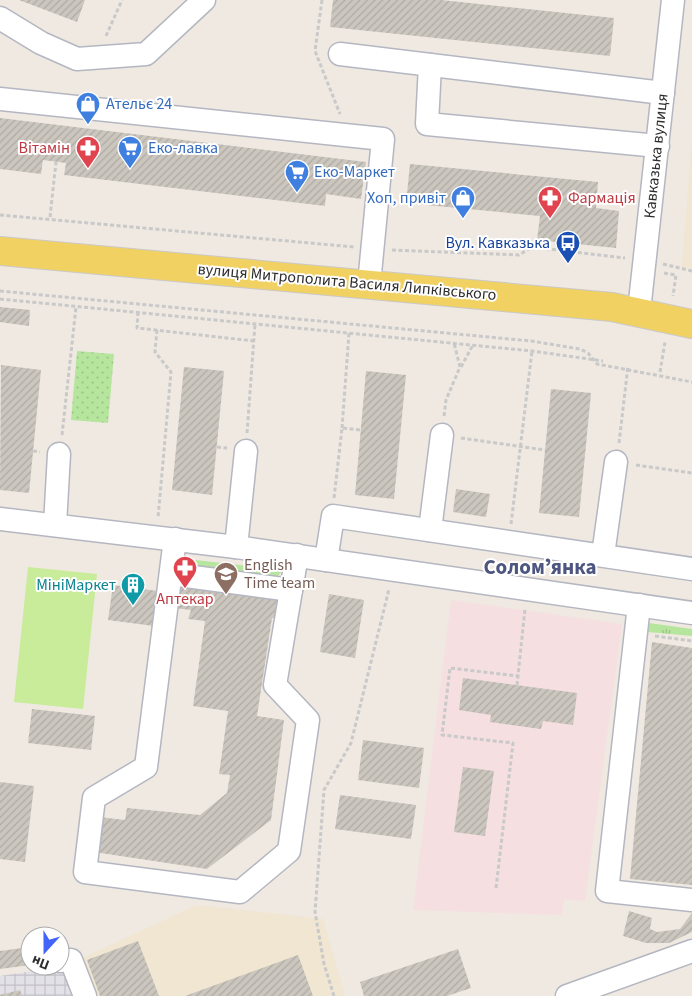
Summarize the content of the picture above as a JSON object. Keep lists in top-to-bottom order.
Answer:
{
  "streets": {
    "main road": ["вулиця Митрополита Василя Липківського"],
    "street": ["Кавказька вулиця"]
  },
  "crossings": [
    ["Кавказька вулиця", "вулиця Митрополита Василя Липківського"]
  ],
  "districts": ["Соломʼянка"],
  "places": {
    "shop": ["Ательє 24", "Хоп, привіт"],
    "pharmacy": ["Вітамін", "Фармація", "Аптекар"],
    "supermarket": ["Еко-лавка", "Еко-Маркет"],
    "bus stop": ["Вул. Кавказька"],
    "school or university": ["English Time team"],
    "building": ["МініМаркет"]
  },
  "north": "bottom"
}
